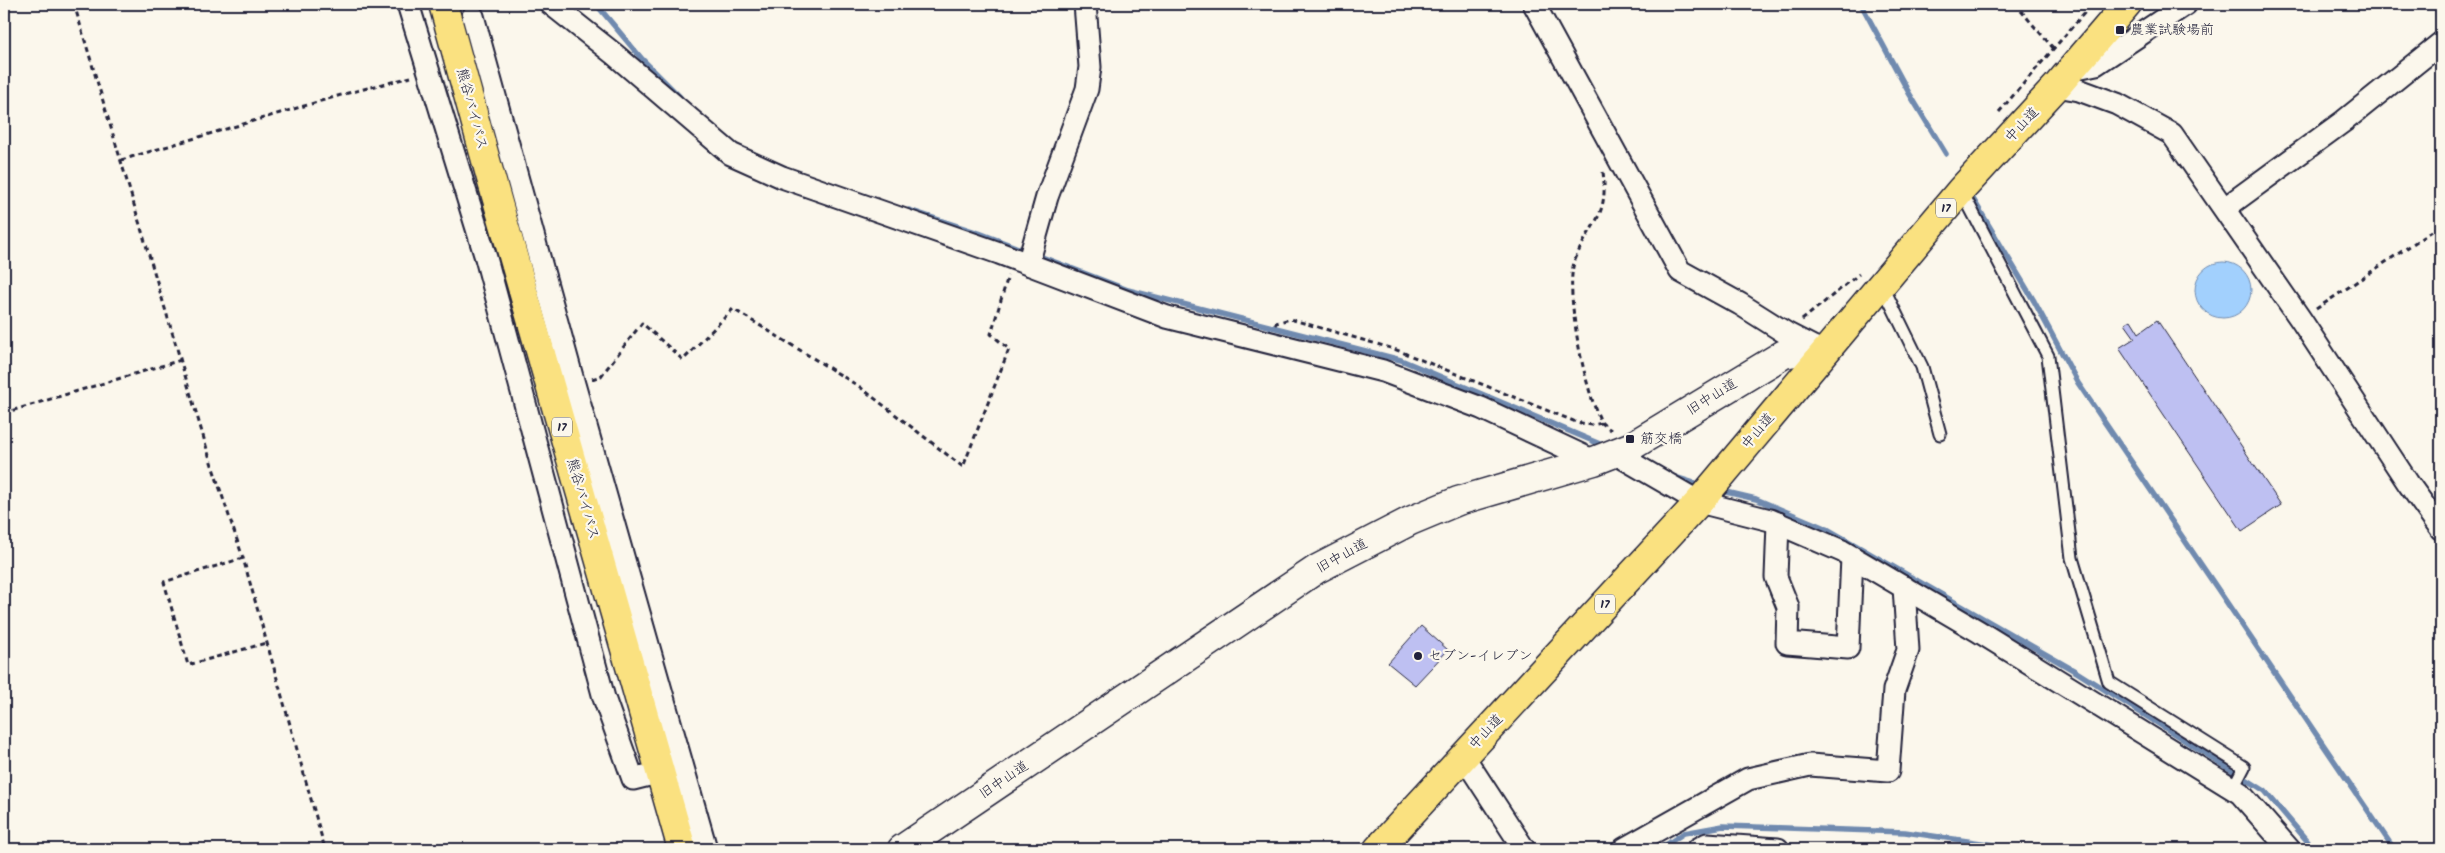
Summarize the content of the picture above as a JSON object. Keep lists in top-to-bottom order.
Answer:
{
  "streets": {
    "highway": ["熊谷バイパス", "中山道", "17"],
    "main road": ["旧中山道"]
  },
  "crossings": [
    ["中山道", "旧中山道"]
  ],
  "places": {
    "transit": ["農業試験場前", "筋交橋"],
    "other": ["セブン-イレブン"]
  }
}
